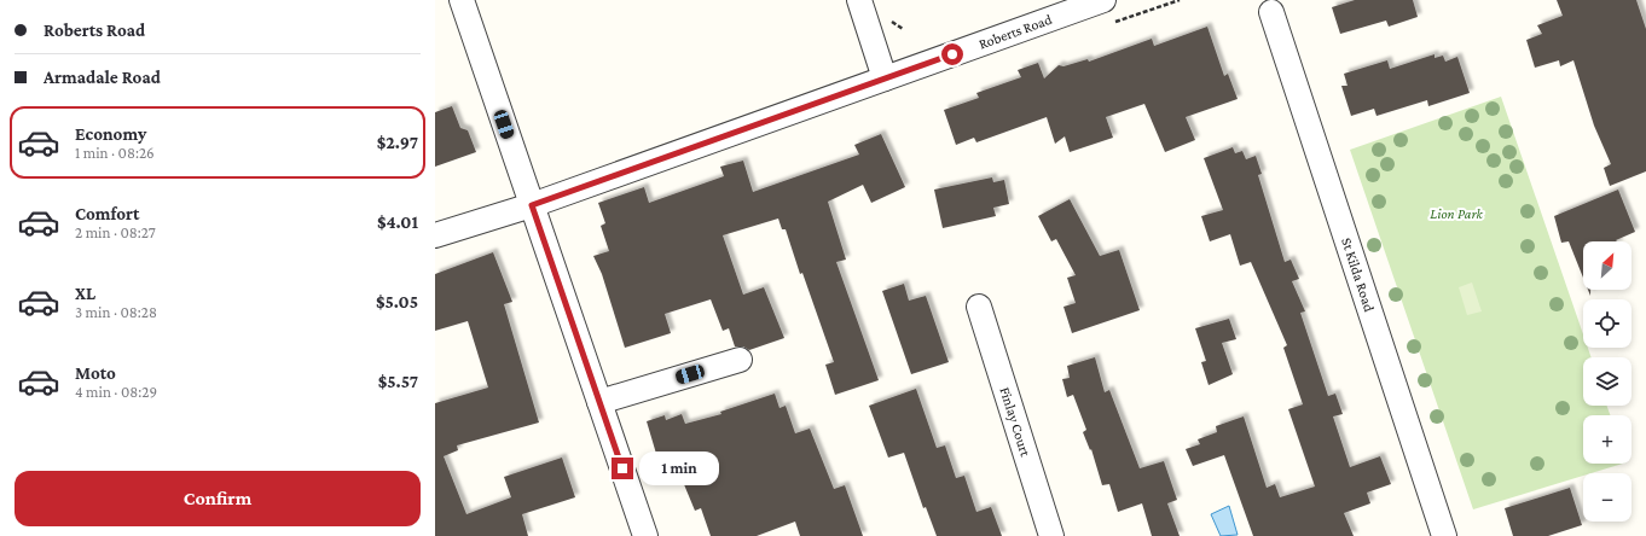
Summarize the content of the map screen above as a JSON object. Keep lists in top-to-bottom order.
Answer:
{
  "streets": {
    "street": ["Roberts Road", "St Kilda Road", "Finlay Court"]
  },
  "parks": ["Lion Park"],
  "north": "top right",
  "page": {
    "banner": ["Roberts Road", "Armadale Road"],
    "list": [
      {
        "name": "Economy",
        "note": "1 min · 08:26",
        "value": "$2.97"
      },
      {
        "name": "Comfort",
        "note": "2 min · 08:27",
        "value": "$4.01"
      },
      {
        "name": "XL",
        "note": "3 min · 08:28",
        "value": "$5.05"
      },
      {
        "name": "Moto",
        "note": "4 min · 08:29",
        "value": "$5.57"
      }
    ],
    "map_buttons": ["+", "−"],
    "bubble": "1 min",
    "buttons": "Confirm"
  }
}
